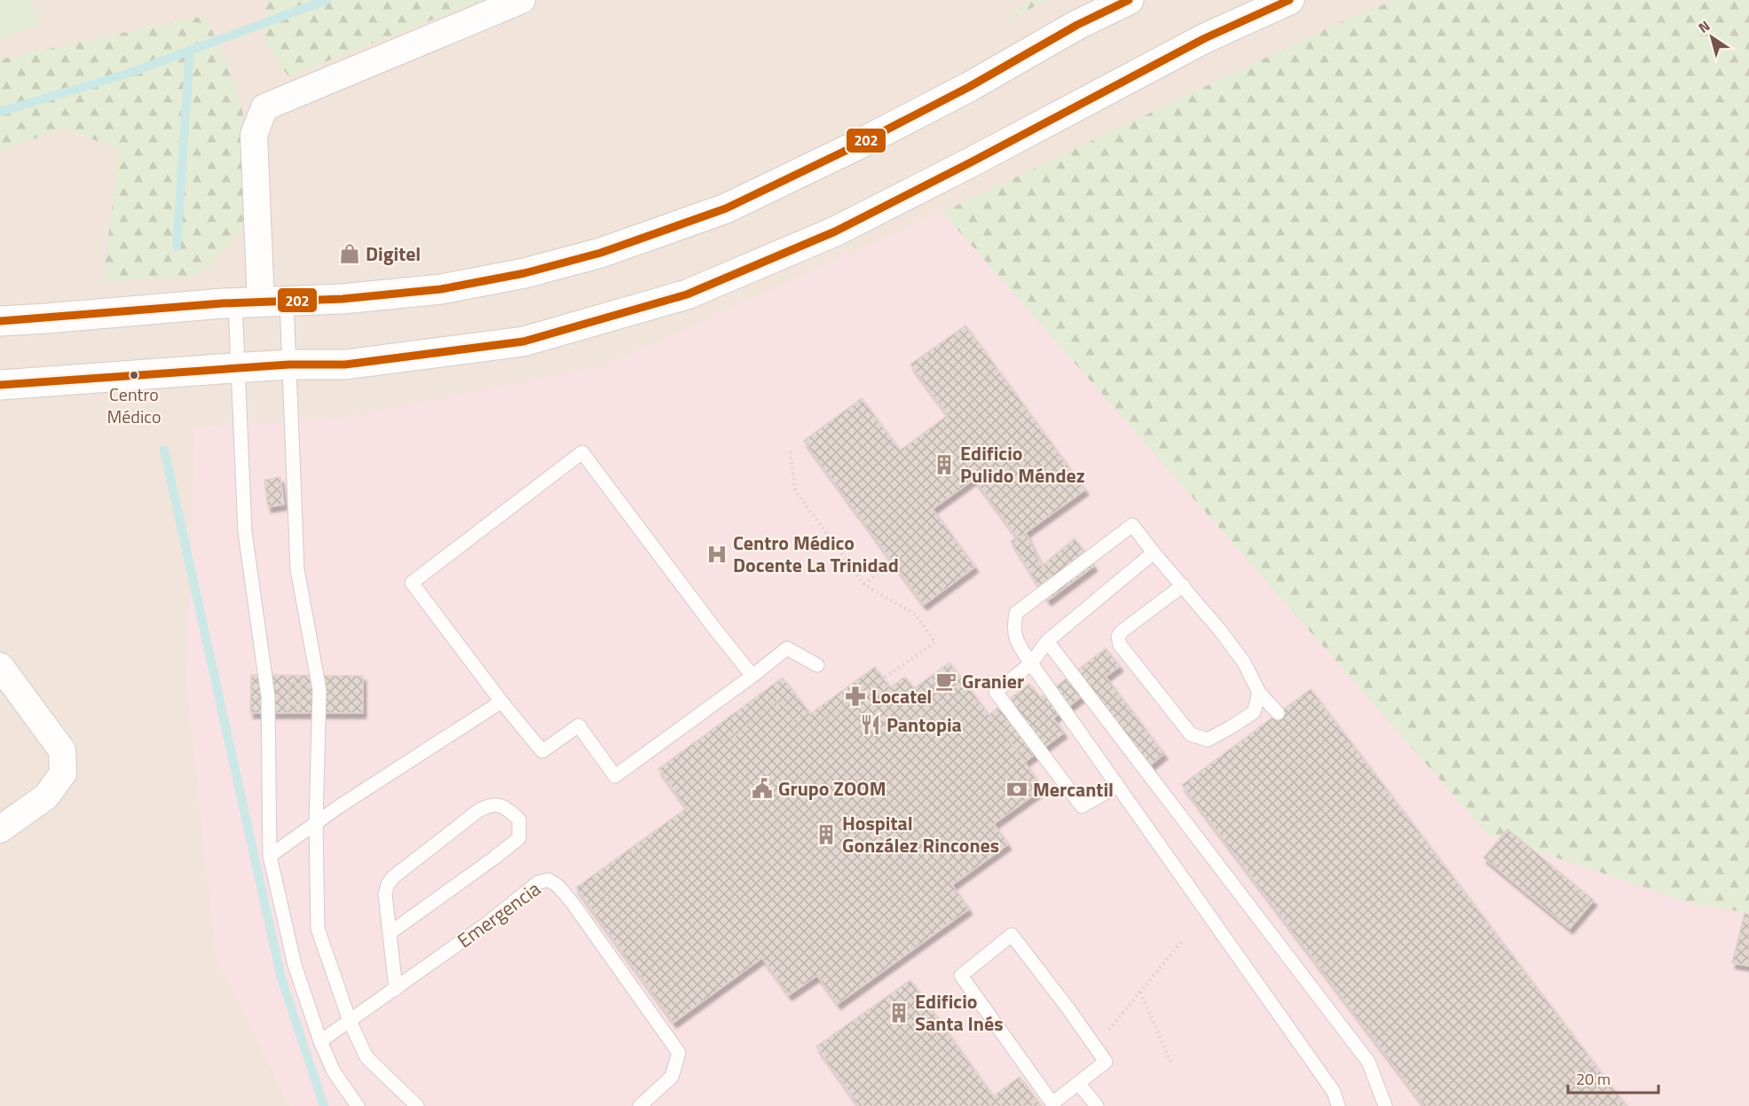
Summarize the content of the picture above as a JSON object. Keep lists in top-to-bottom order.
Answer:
{
  "streets": {
    "lane": ["Emergencia"]
  },
  "places": {
    "shop": ["Digitel"],
    "other": ["Centro Médico"],
    "building": ["Edificio Pulido Méndez", "Hospital González Rincones", "Edificio Santa Inés"],
    "hospital": ["Centro Médico Docente La Trinidad"],
    "cafe": ["Granier"],
    "pharmacy": ["Locatel"],
    "restaurant": ["Pantopia"],
    "public building": ["Grupo ZOOM"],
    "bank": ["Mercantil"]
  },
  "lines": ["transit line 202"],
  "scale_bar": "20 m",
  "north": "top left"
}
